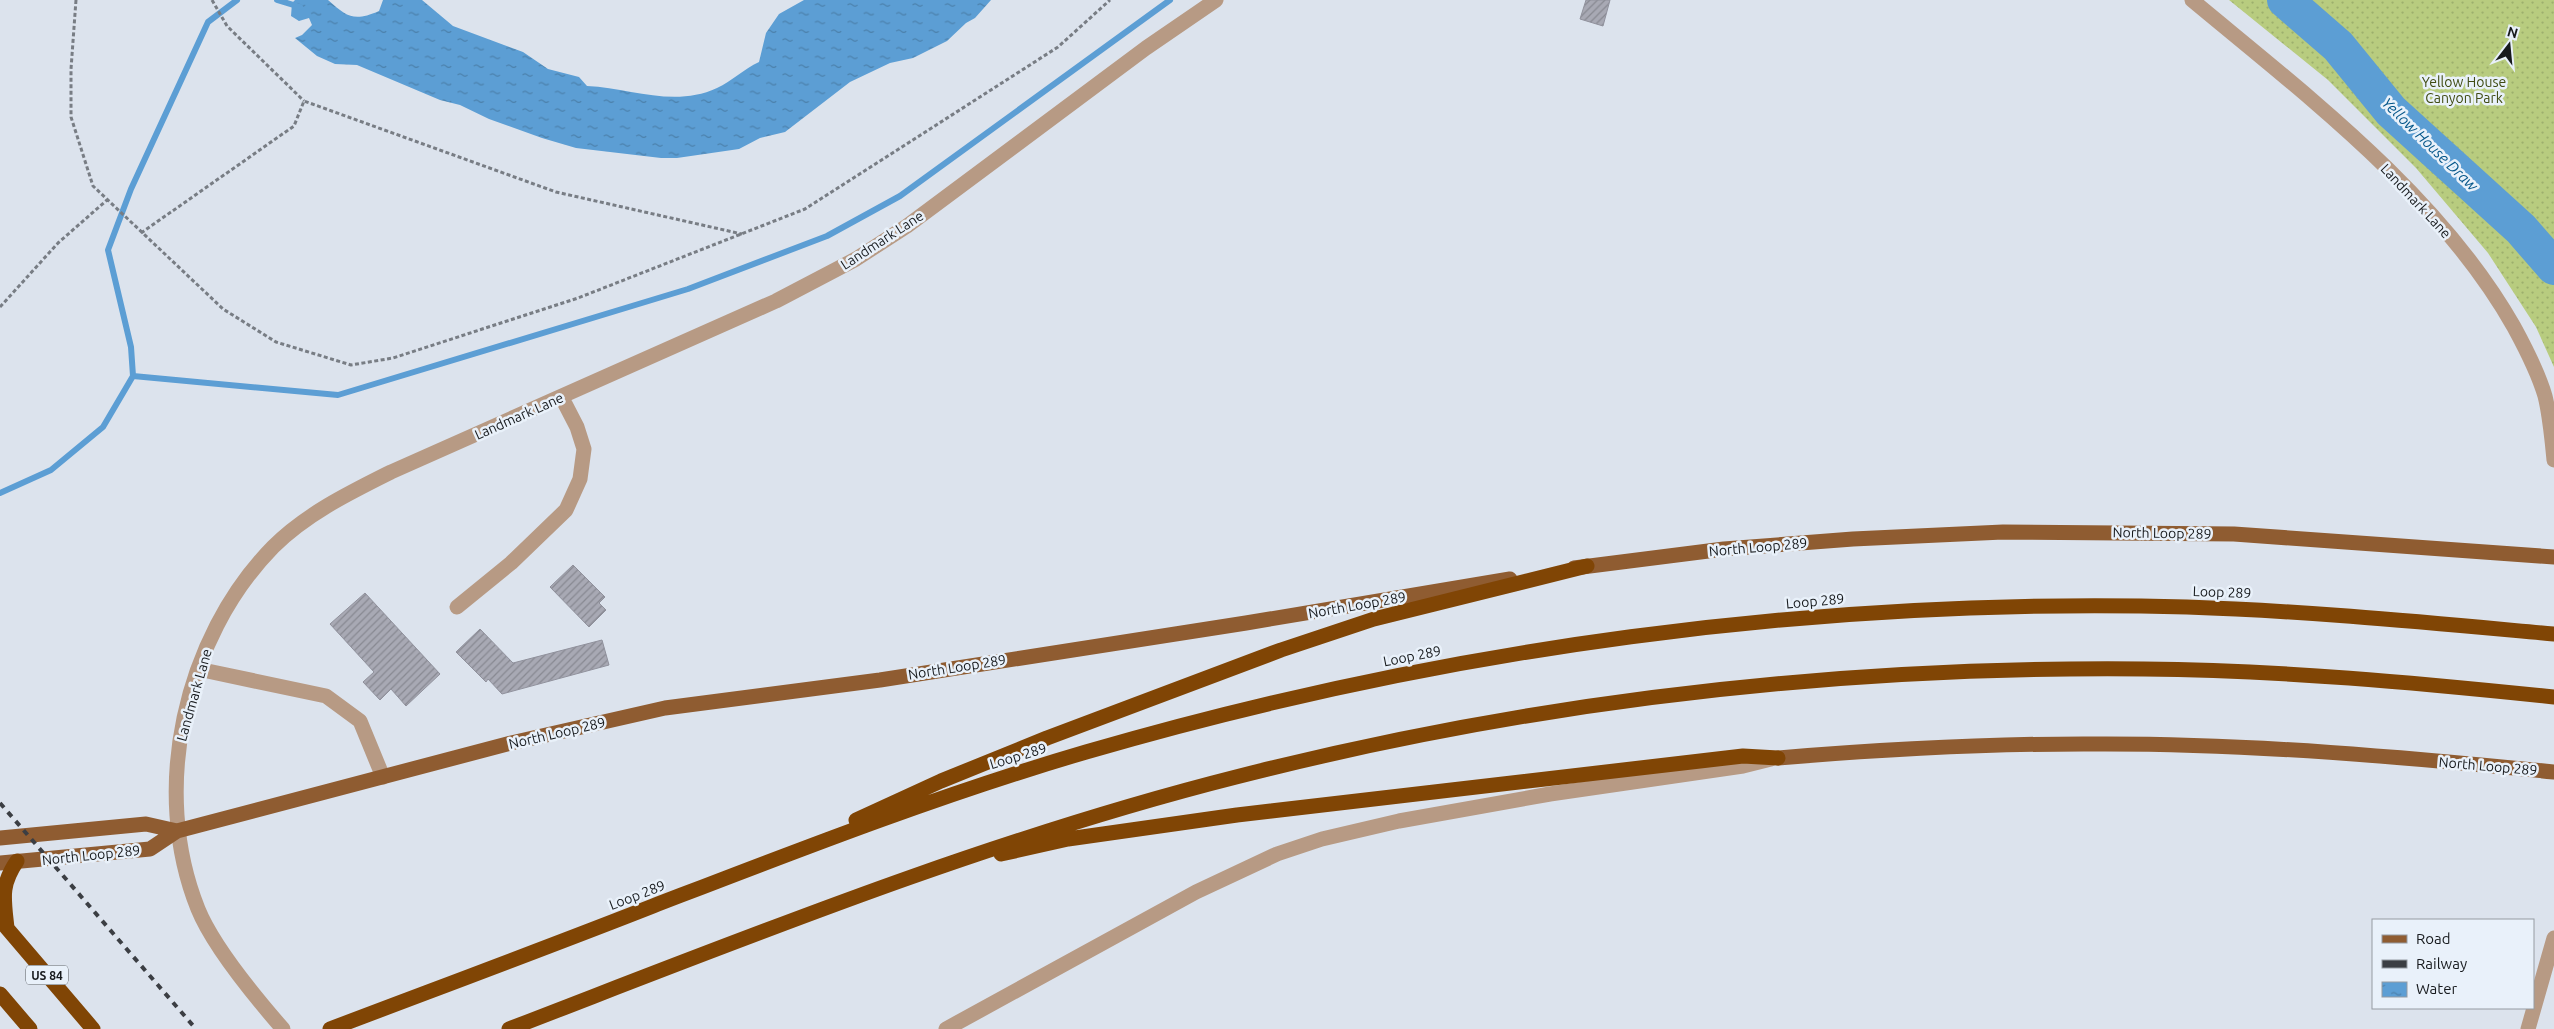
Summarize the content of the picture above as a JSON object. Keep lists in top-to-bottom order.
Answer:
{
  "streets": {
    "highway": ["Loop 289", "US 84"],
    "main road": ["North Loop 289"],
    "street": ["Landmark Lane"]
  },
  "crossings": [
    ["Landmark Lane", "North Loop 289"]
  ],
  "water": ["Yellow House Draw"],
  "parks": ["Yellow House Canyon Park"],
  "legend": ["Road", "Railway", "Water"],
  "north": "top"
}
